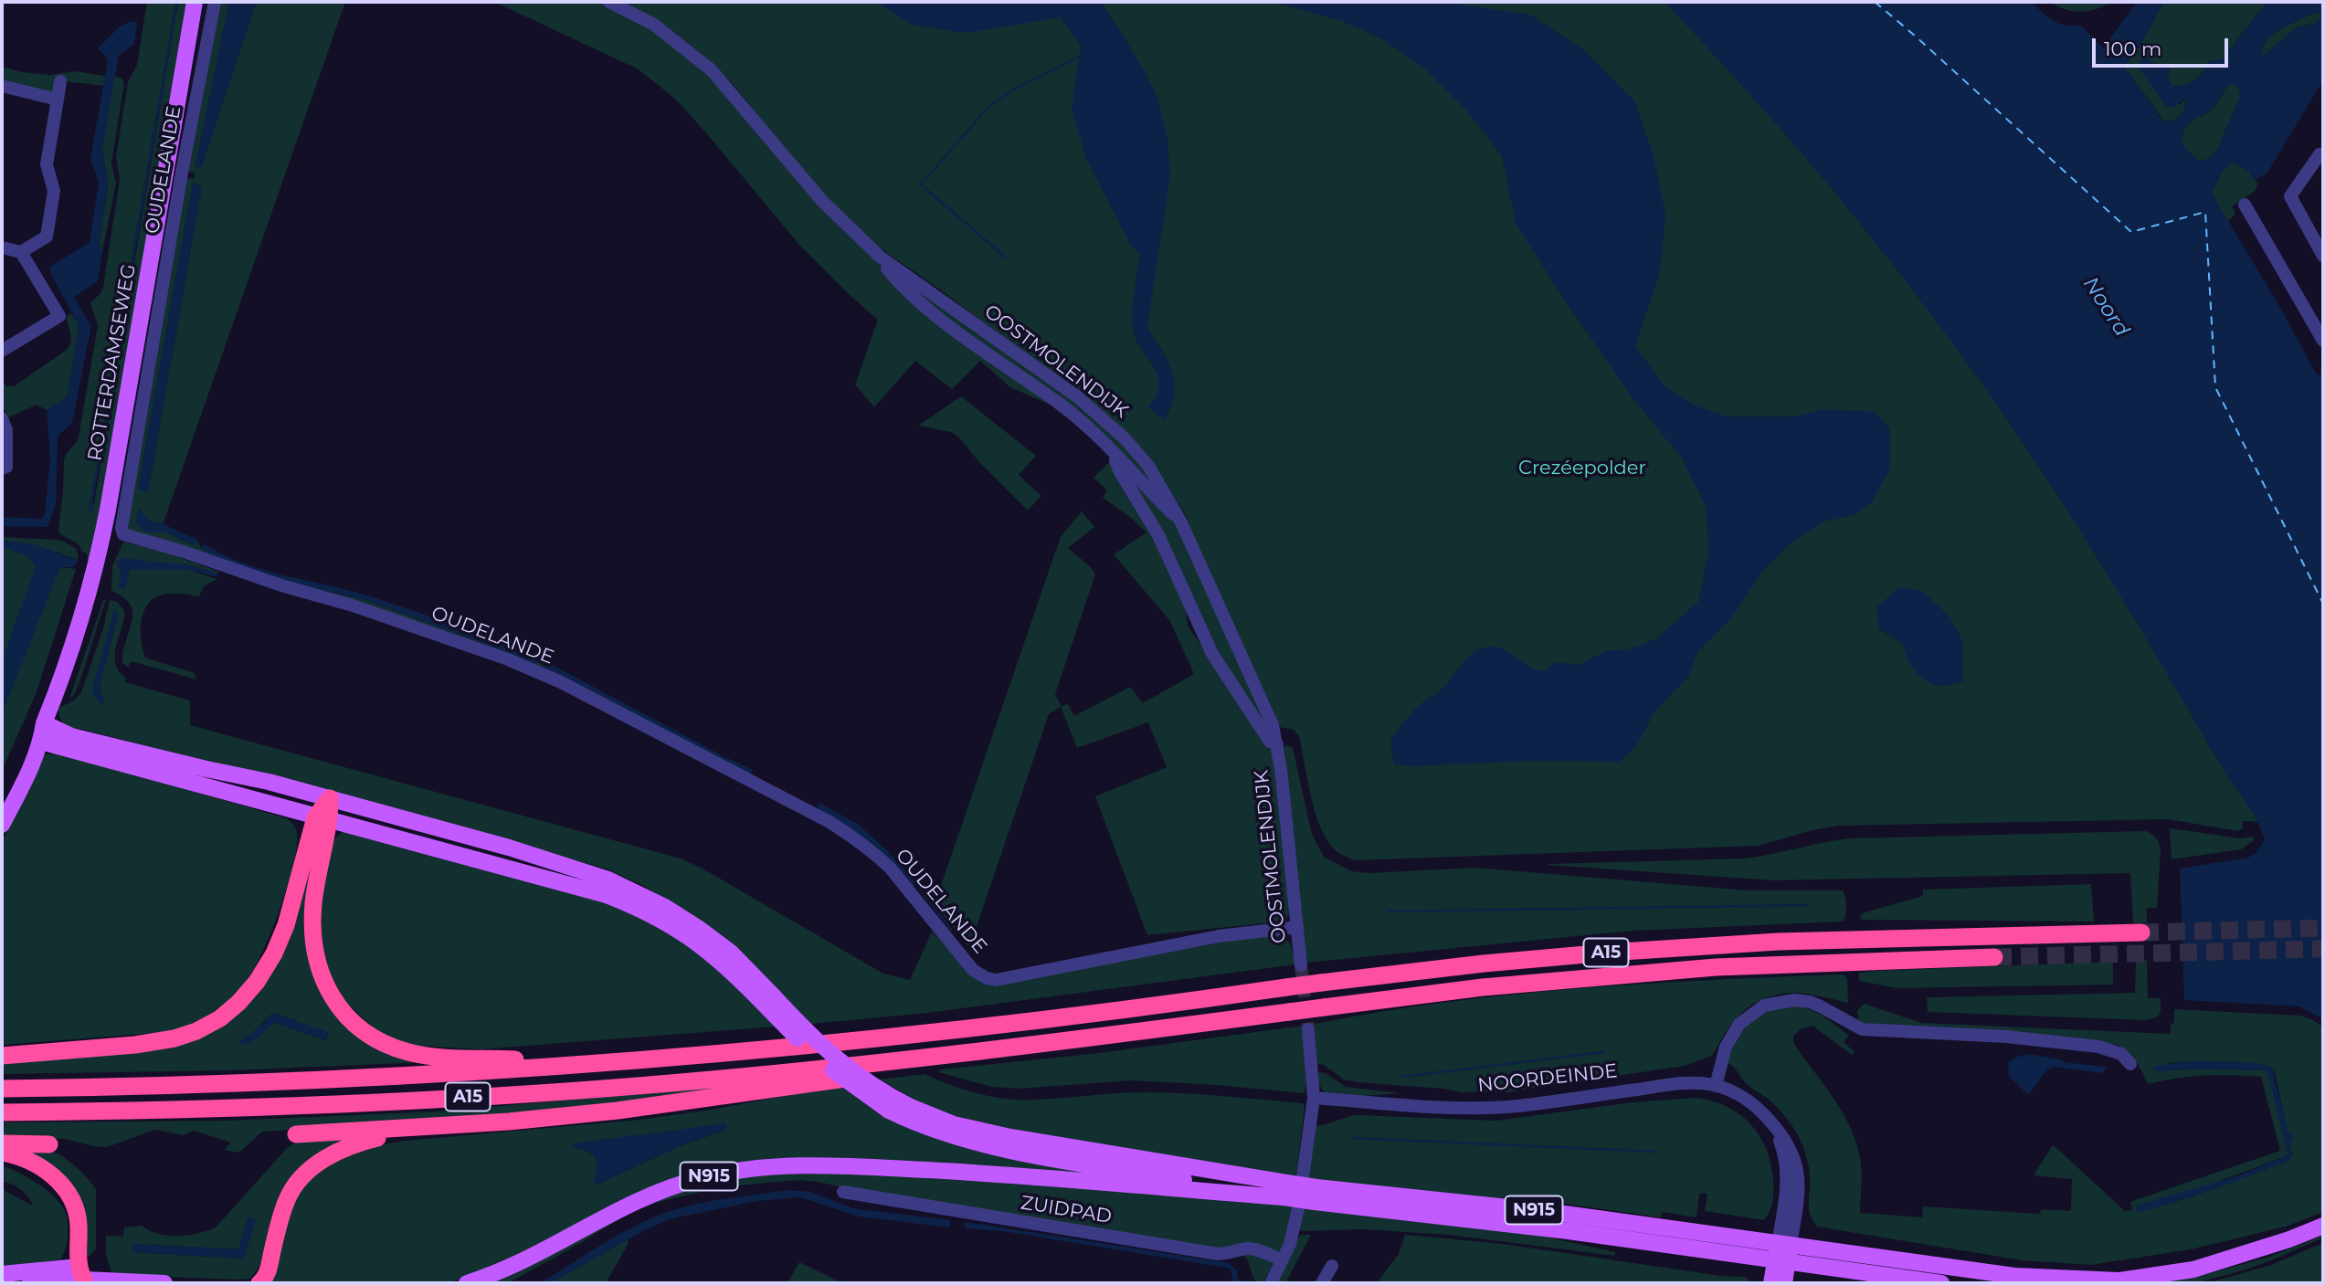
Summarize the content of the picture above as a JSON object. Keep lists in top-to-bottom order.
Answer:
{
  "streets": {
    "highway": ["A15"],
    "main road": ["ROTTERDAMSEWEG", "NOORDEINDE", "N915"],
    "street": ["OUDELANDE", "OOSTMOLENDIJK", "ZUIDPAD"]
  },
  "crossings": [
    ["OUDELANDE", "OOSTMOLENDIJK"],
    ["ROTTERDAMSEWEG", "N915"],
    ["A15", "N915"],
    ["NOORDEINDE", "N915"]
  ],
  "water": ["Noord"],
  "parks": ["Crezéepolder"],
  "scale_bar": "100 m"
}
